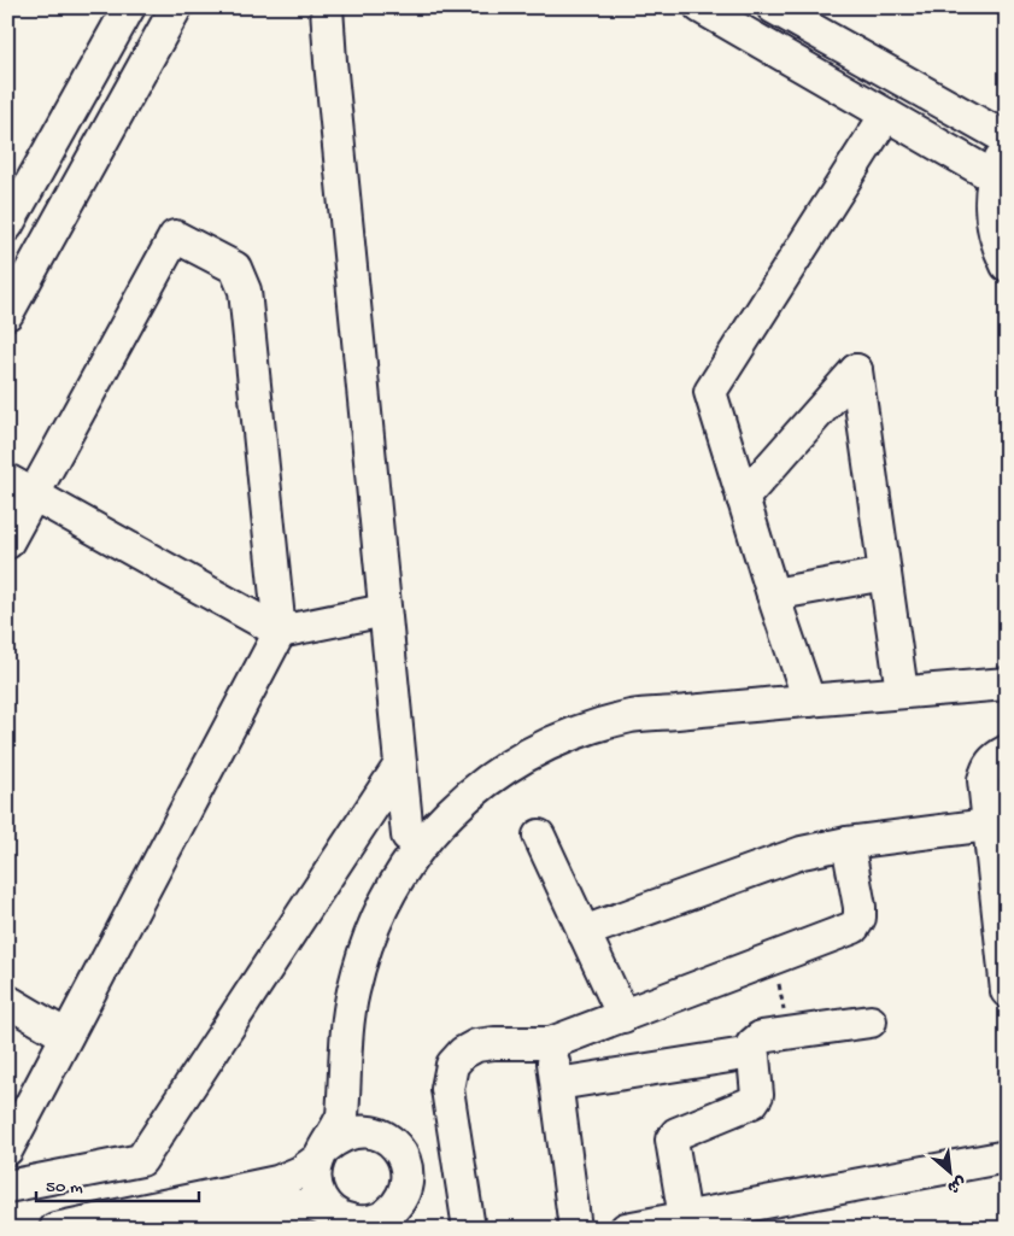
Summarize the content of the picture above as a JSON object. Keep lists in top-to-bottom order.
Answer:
{
  "scale_bar": "50 m",
  "north": "bottom right"
}
